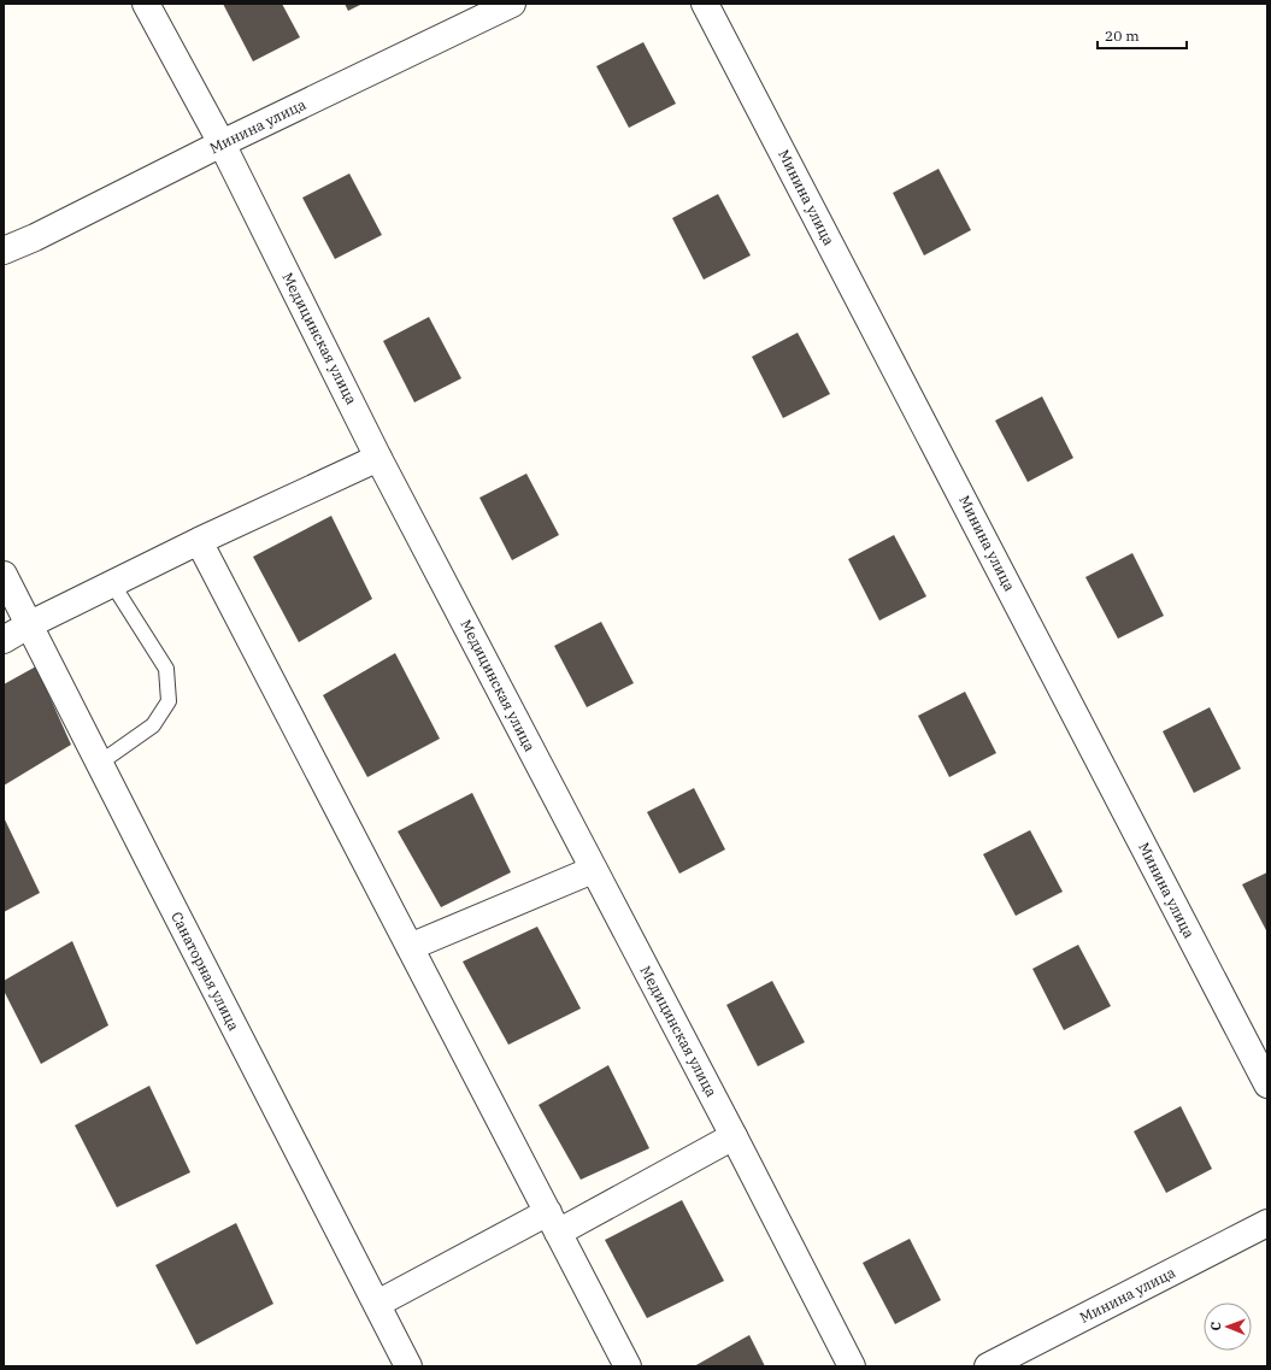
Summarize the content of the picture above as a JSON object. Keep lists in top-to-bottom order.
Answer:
{
  "streets": {
    "street": ["Минина улица", "Медицинская улица", "Санаторная улица"]
  },
  "crossings": [
    ["Минина улица", "Медицинская улица"]
  ],
  "scale_bar": "20 m",
  "north": "left"
}
